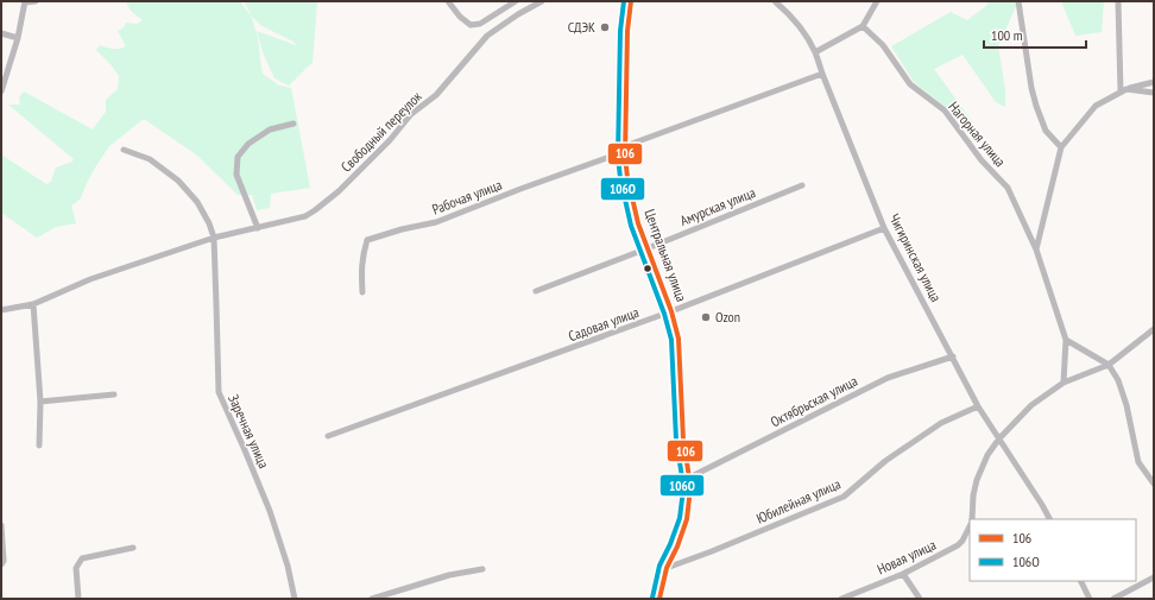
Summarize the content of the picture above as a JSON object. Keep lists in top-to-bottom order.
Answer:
{
  "streets": {
    "street": [
      "Свободный переулок",
      "Нагорная улица",
      "Рабочая улица",
      "Амурская улица",
      "Центральная улица",
      "Чигиринская улица",
      "Садовая улица",
      "Октябрьская улица",
      "Заречная улица",
      "Юбилейная улица",
      "Новая улица"
    ]
  },
  "crossings": [
    ["Свободный переулок", "Заречная улица"],
    ["Рабочая улица", "Центральная улица"],
    ["Амурская улица", "Центральная улица"],
    ["Центральная улица", "Садовая улица"],
    ["Центральная улица", "Октябрьская улица"],
    ["Центральная улица", "Юбилейная улица"],
    ["Чигиринская улица", "Садовая улица"],
    ["Чигиринская улица", "Октябрьская улица"],
    ["Чигиринская улица", "Юбилейная улица"]
  ],
  "places": ["СДЭК", "Ozon"],
  "lines": ["transit line 106", "transit line 106О"],
  "legend": ["106", "106О"],
  "scale_bar": "100 m"
}
